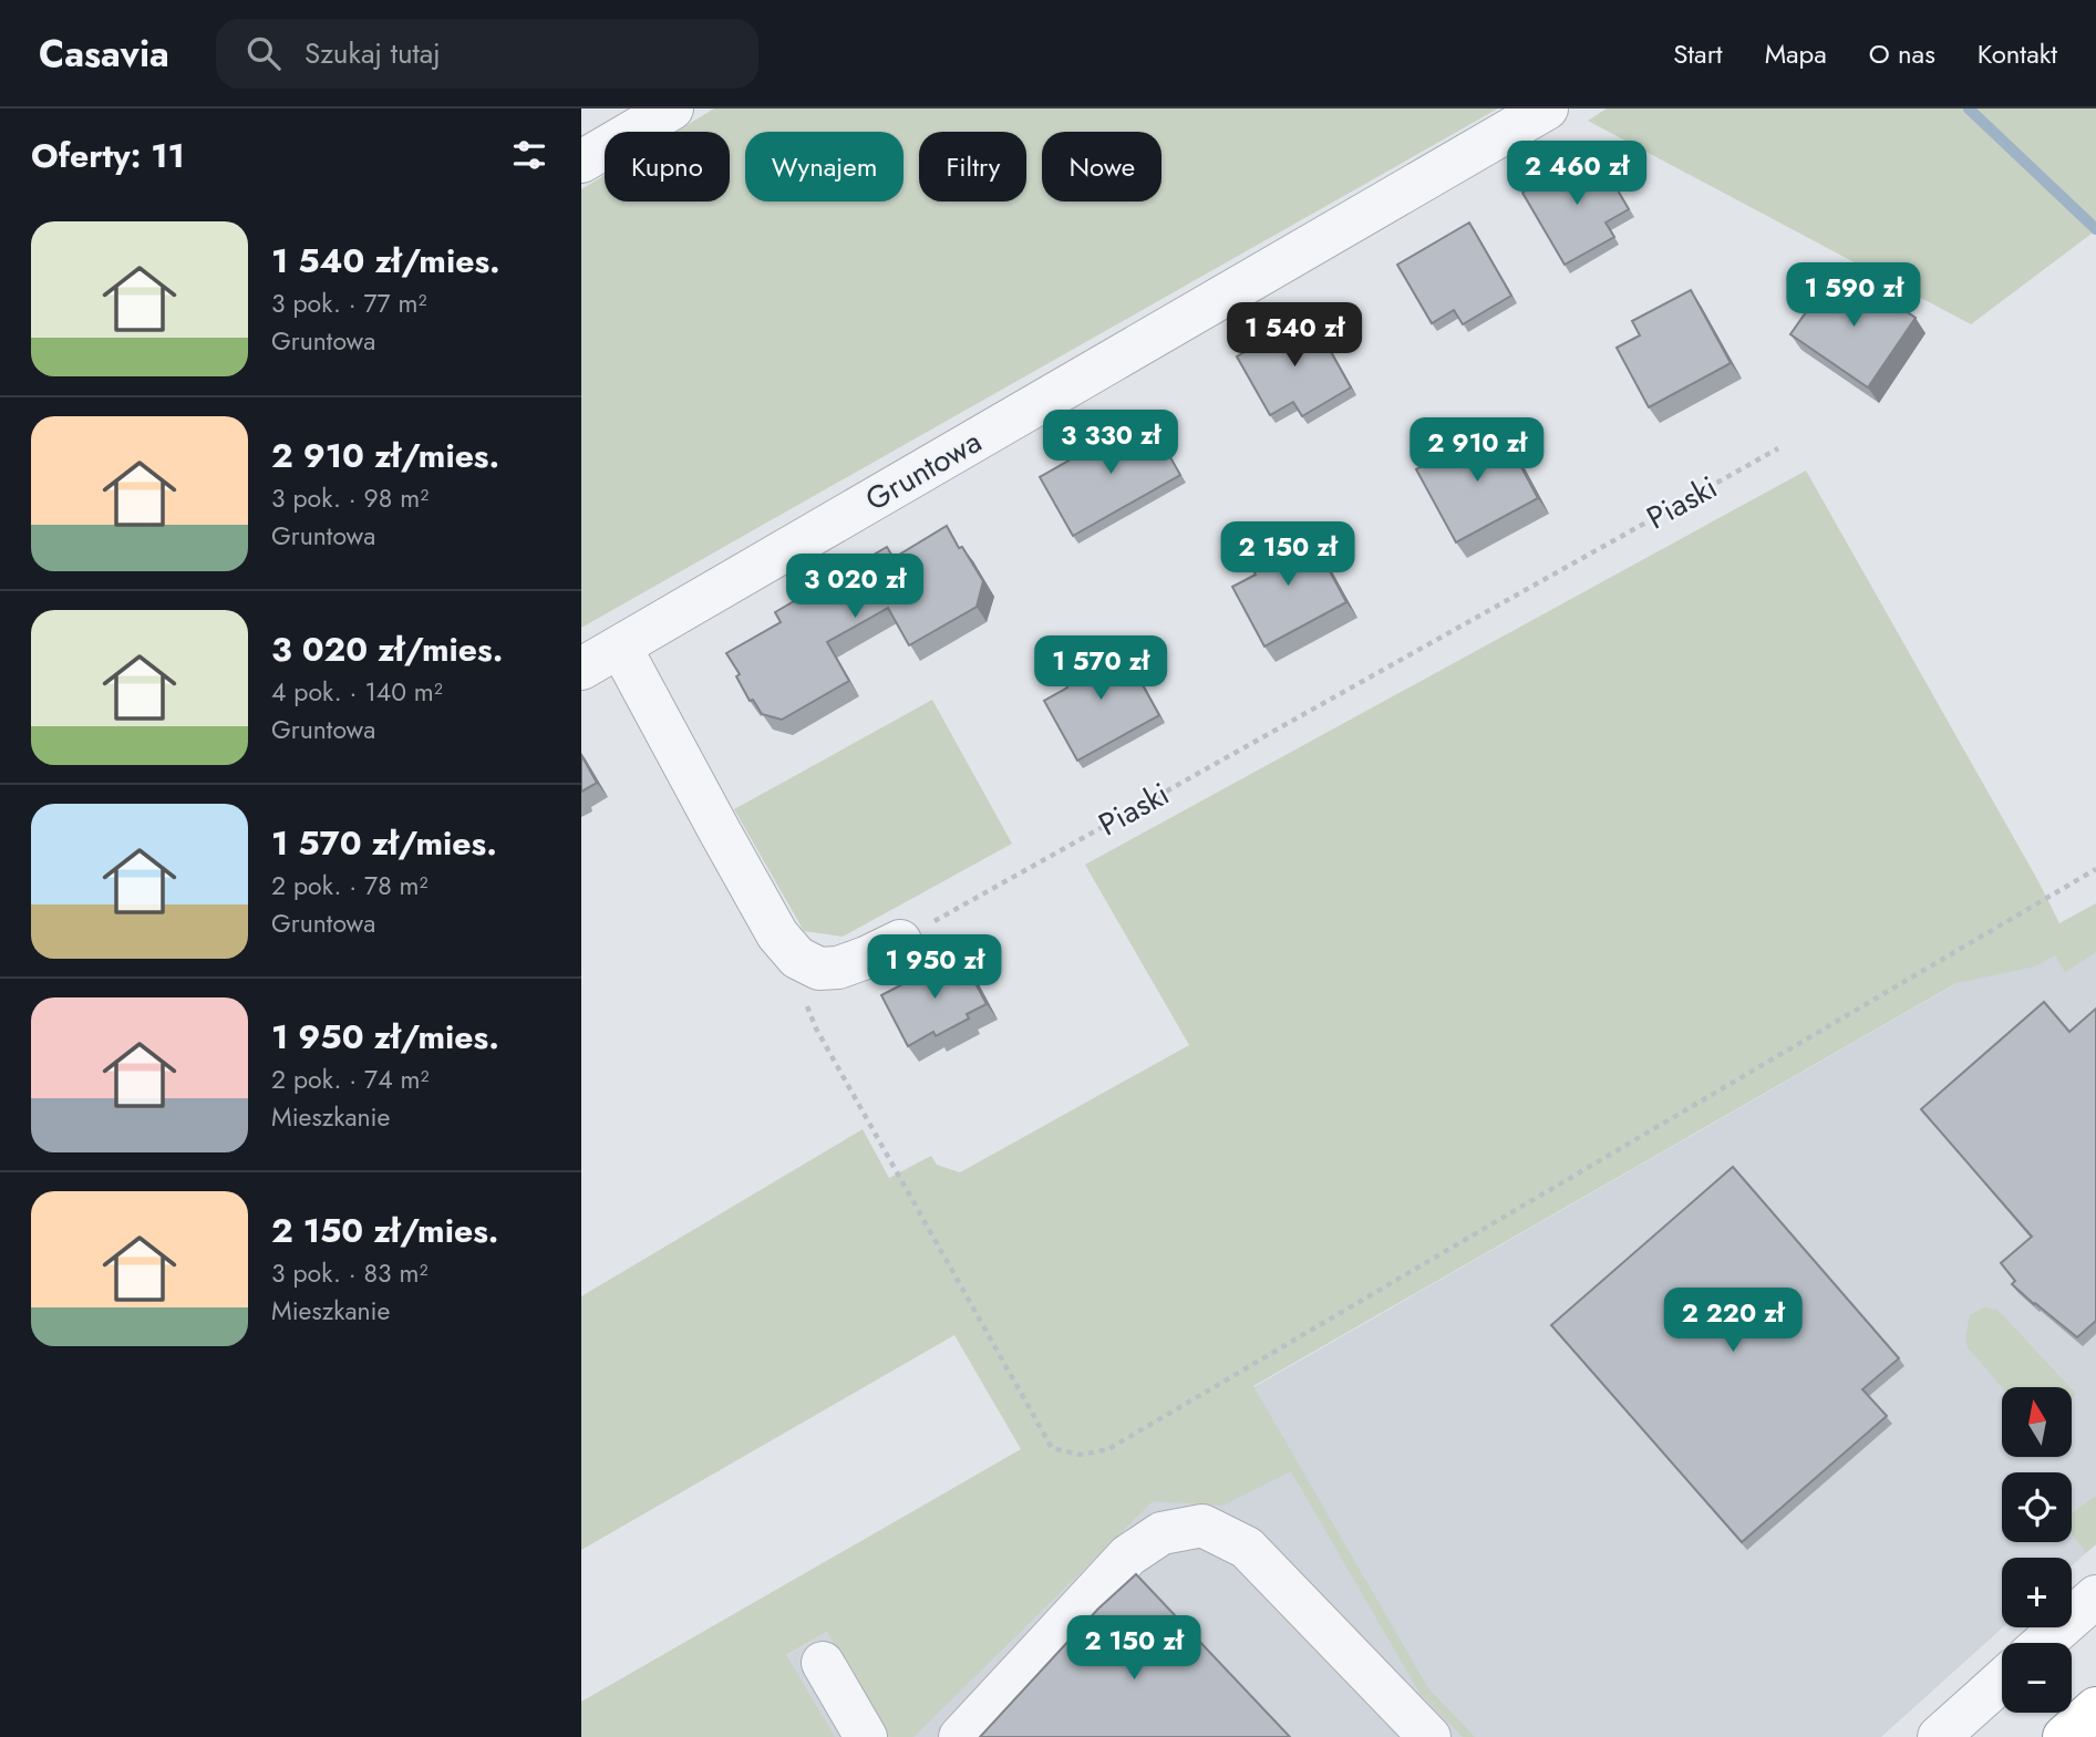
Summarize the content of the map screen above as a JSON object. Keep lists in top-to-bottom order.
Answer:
{
  "streets": {
    "street": ["Gruntowa"],
    "path": ["Piaski"]
  },
  "north": "top",
  "page": {
    "header": "Casavia",
    "search": "Szukaj tutaj",
    "nav": [
      "Start",
      "Mapa",
      "O nas",
      "Kontakt"
    ],
    "heading": "Oferty: 11",
    "chip": [
      "Kupno",
      "Wynajem",
      "Filtry",
      "Nowe"
    ],
    "price": [
      "2 460 zł",
      "1 590 zł",
      "1 540 zł",
      "3 330 zł",
      "2 910 zł",
      "2 150 zł",
      "3 020 zł",
      "1 570 zł",
      "1 950 zł",
      "2 220 zł",
      "2 150 zł"
    ],
    "list": [
      {
        "name": "1 540 zł/mies.",
        "note": "3 pok. · 77 m² · Gruntowa"
      },
      {
        "name": "2 910 zł/mies.",
        "note": "3 pok. · 98 m² · Gruntowa"
      },
      {
        "name": "3 020 zł/mies.",
        "note": "4 pok. · 140 m² · Gruntowa"
      },
      {
        "name": "1 570 zł/mies.",
        "note": "2 pok. · 78 m² · Gruntowa"
      },
      {
        "name": "1 950 zł/mies.",
        "note": "2 pok. · 74 m² · Mieszkanie"
      },
      {
        "name": "2 150 zł/mies.",
        "note": "3 pok. · 83 m² · Mieszkanie"
      }
    ],
    "map_buttons": ["+", "−"]
  }
}
